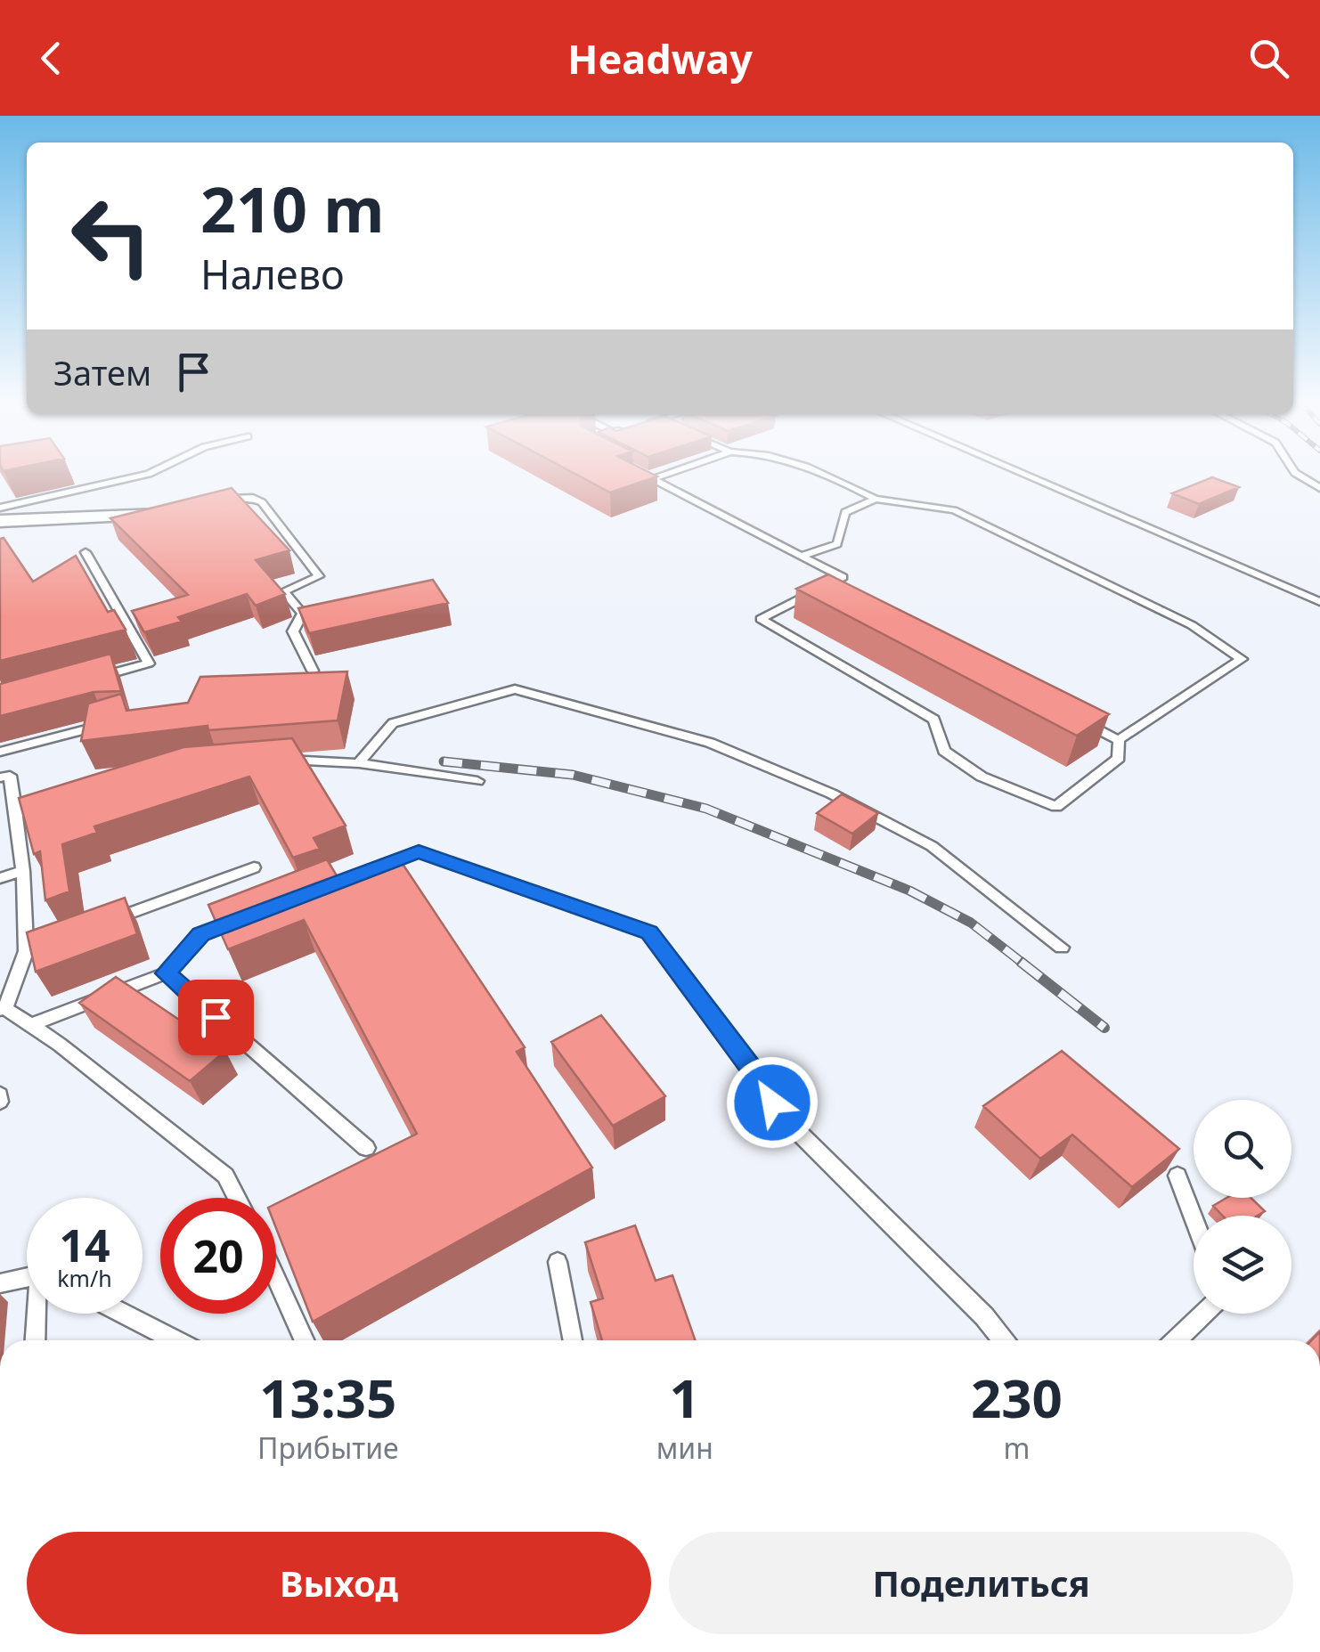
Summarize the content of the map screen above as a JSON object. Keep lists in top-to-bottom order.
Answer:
{
  "page": {
    "header": "Headway",
    "turn": ["210 m", "Налево"],
    "then": "Затем",
    "speed": "14 km/h",
    "limit": "20",
    "eta": [
      "13:35",
      "Прибытие",
      "1",
      "мин",
      "230",
      "m"
    ],
    "buttons": ["Выход", "Поделиться"]
  }
}
